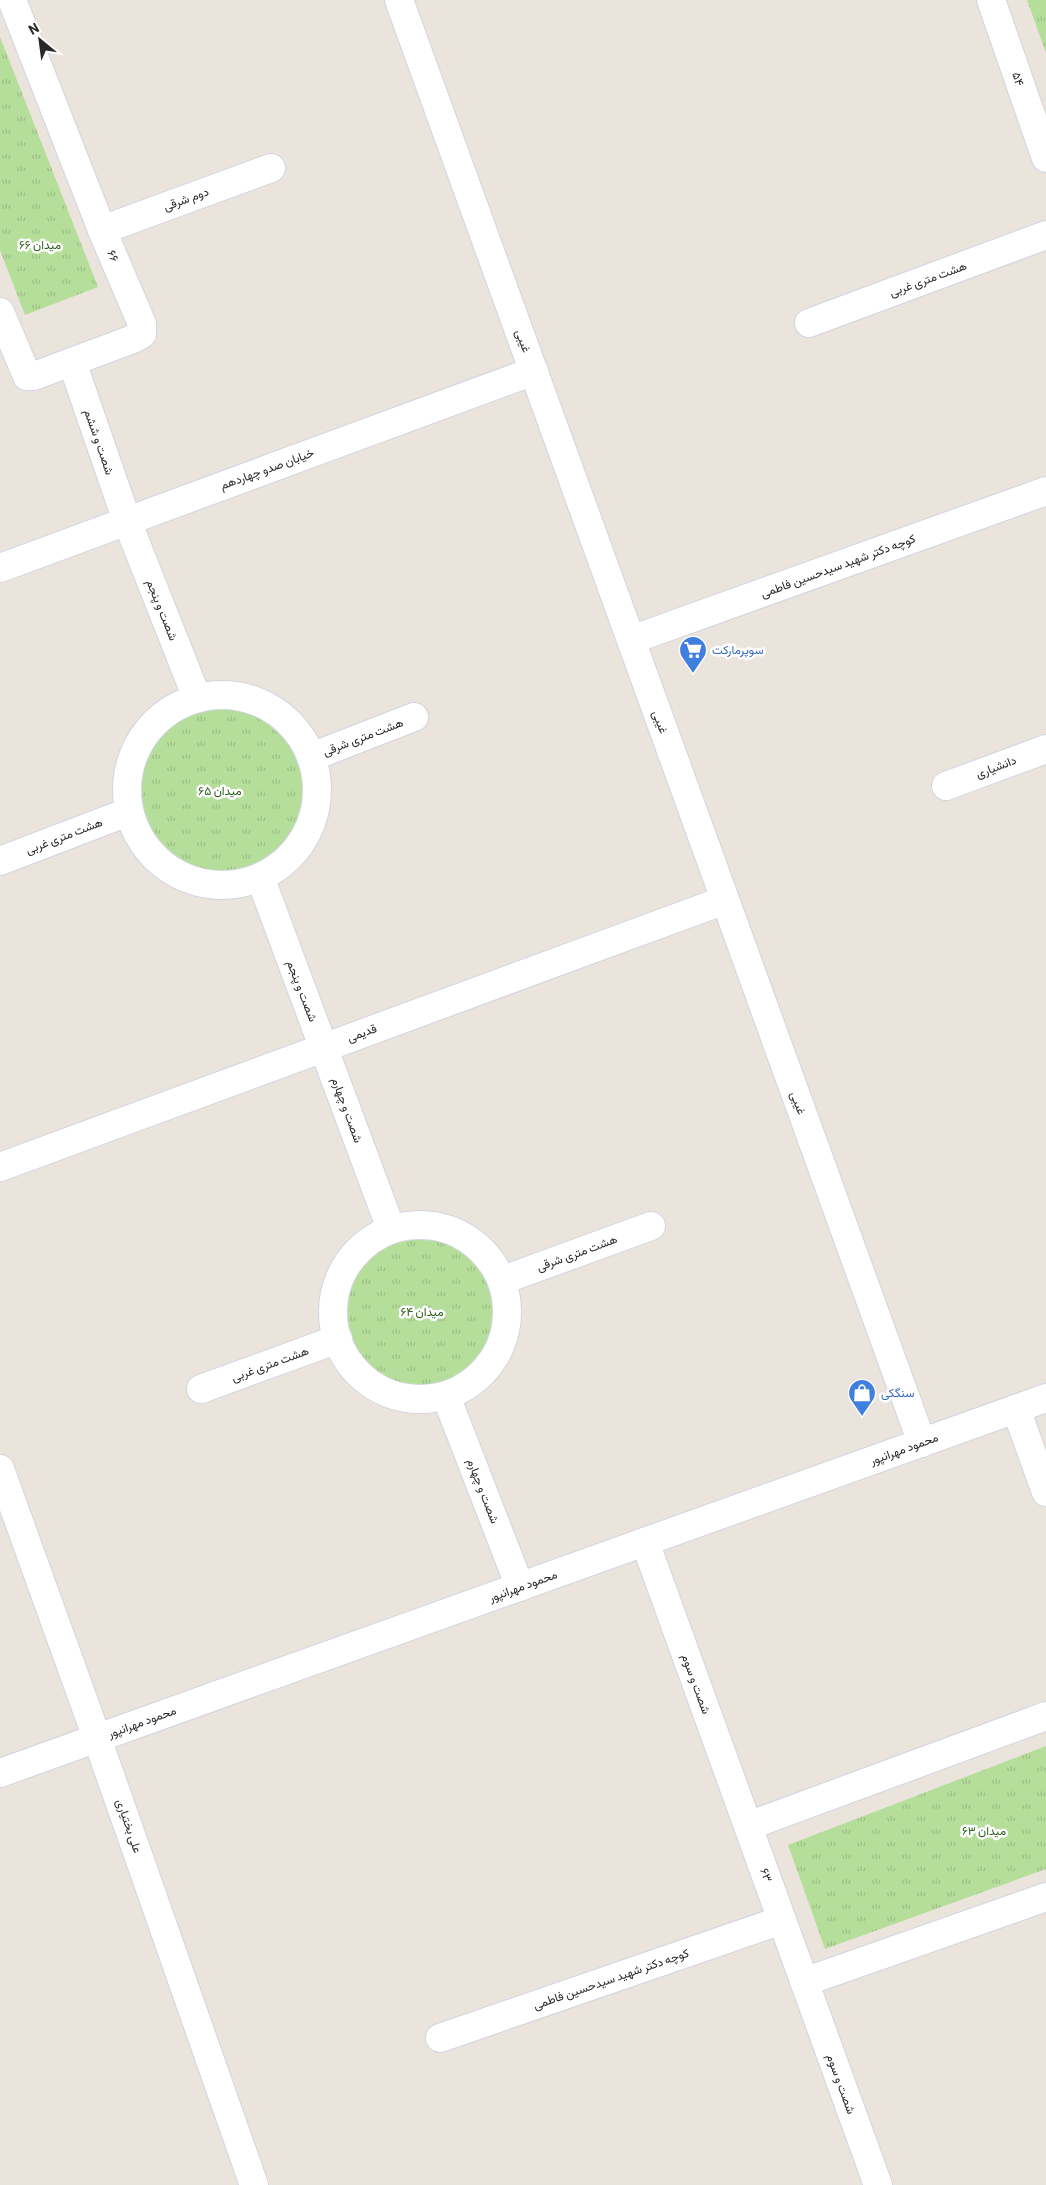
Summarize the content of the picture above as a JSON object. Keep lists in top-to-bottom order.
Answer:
{
  "streets": {
    "street": [
      "۵۴",
      "دوم شرقی",
      "۶۶",
      "هشت متری غربی",
      "غیبی",
      "شصت و ششم",
      "خیابان صدو چهاردهم",
      "کوچه دکتر شهید سیدحسین فاطمی",
      "شصت و پنجم",
      "هشت متری شرقی",
      "دانشیاری",
      "قدیمی",
      "شصت و چهارم",
      "محمود مهرانپور",
      "شصت و سوم",
      "علی بختیاری",
      "۶۳"
    ]
  },
  "crossings": [
    ["دوم شرقی", "۶۶"],
    ["۶۶", "شصت و ششم"],
    ["هشت متری غربی", "هشت متری شرقی"],
    ["هشت متری غربی", "شصت و چهارم"],
    ["غیبی", "خیابان صدو چهاردهم"],
    ["غیبی", "کوچه دکتر شهید سیدحسین فاطمی"],
    ["غیبی", "قدیمی"],
    ["غیبی", "محمود مهرانپور"],
    ["شصت و ششم", "خیابان صدو چهاردهم"],
    ["شصت و ششم", "شصت و پنجم"],
    ["خیابان صدو چهاردهم", "شصت و پنجم"],
    ["کوچه دکتر شهید سیدحسین فاطمی", "۶۳"],
    ["شصت و پنجم", "قدیمی"],
    ["شصت و پنجم", "شصت و چهارم"],
    ["هشت متری شرقی", "شصت و چهارم"],
    ["قدیمی", "شصت و چهارم"],
    ["شصت و چهارم", "محمود مهرانپور"],
    ["محمود مهرانپور", "شصت و سوم"],
    ["محمود مهرانپور", "علی بختیاری"],
    ["شصت و سوم", "۶۳"]
  ],
  "parks": [
    "میدان ۶۶",
    "میدان ۶۵",
    "میدان ۶۴",
    "میدان ۶۳"
  ],
  "places": {
    "supermarket": ["سوپرمارکت"],
    "shop": ["سنگکی"]
  },
  "north": "top left"
}
